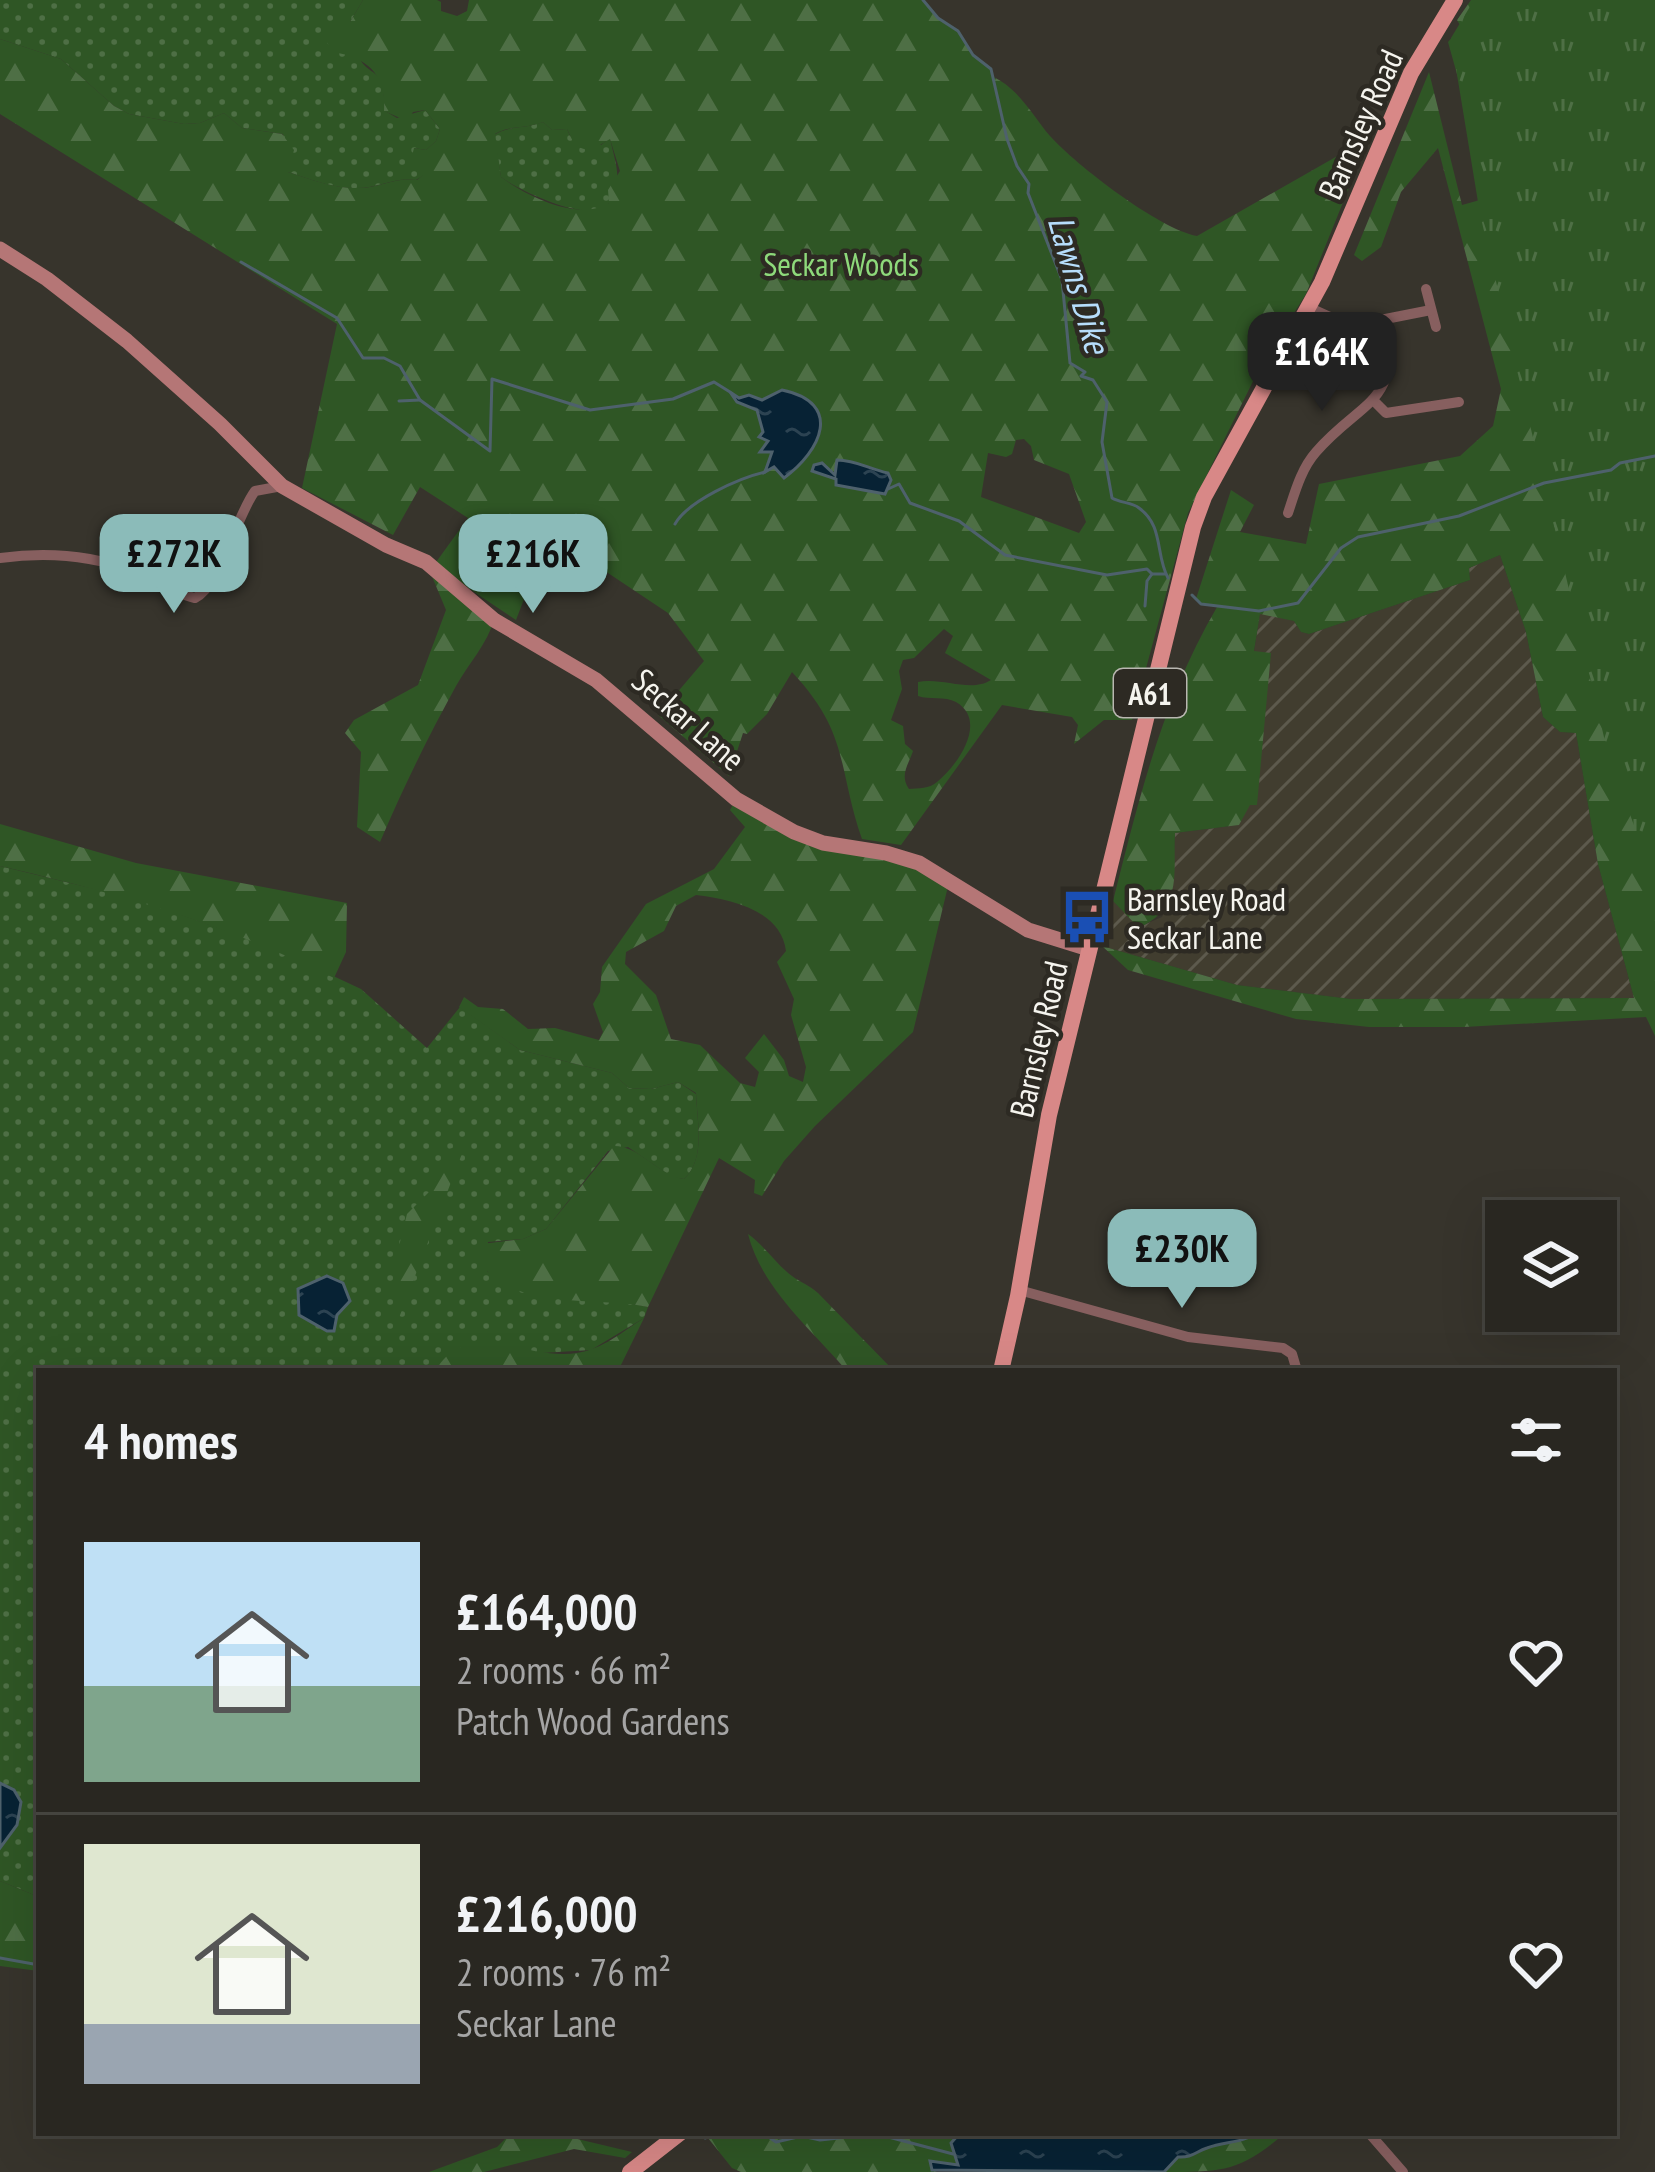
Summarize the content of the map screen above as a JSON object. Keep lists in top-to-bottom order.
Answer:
{
  "streets": {
    "main road": ["Barnsley Road", "A61"],
    "street": ["Seckar Lane"]
  },
  "crossings": [
    ["Barnsley Road", "Seckar Lane"]
  ],
  "water": ["Lawns Dike"],
  "parks": ["Seckar Woods"],
  "places": {
    "bus stop": ["Barnsley Road Seckar Lane"]
  },
  "page": {
    "price": [
      "£164K",
      "£272K",
      "£216K",
      "£230K"
    ],
    "heading": "4 homes",
    "list": [
      {
        "name": "£164,000",
        "note": "2 rooms · 66 m² · Patch Wood Gardens"
      },
      {
        "name": "£216,000",
        "note": "2 rooms · 76 m² · Seckar Lane"
      }
    ]
  }
}
